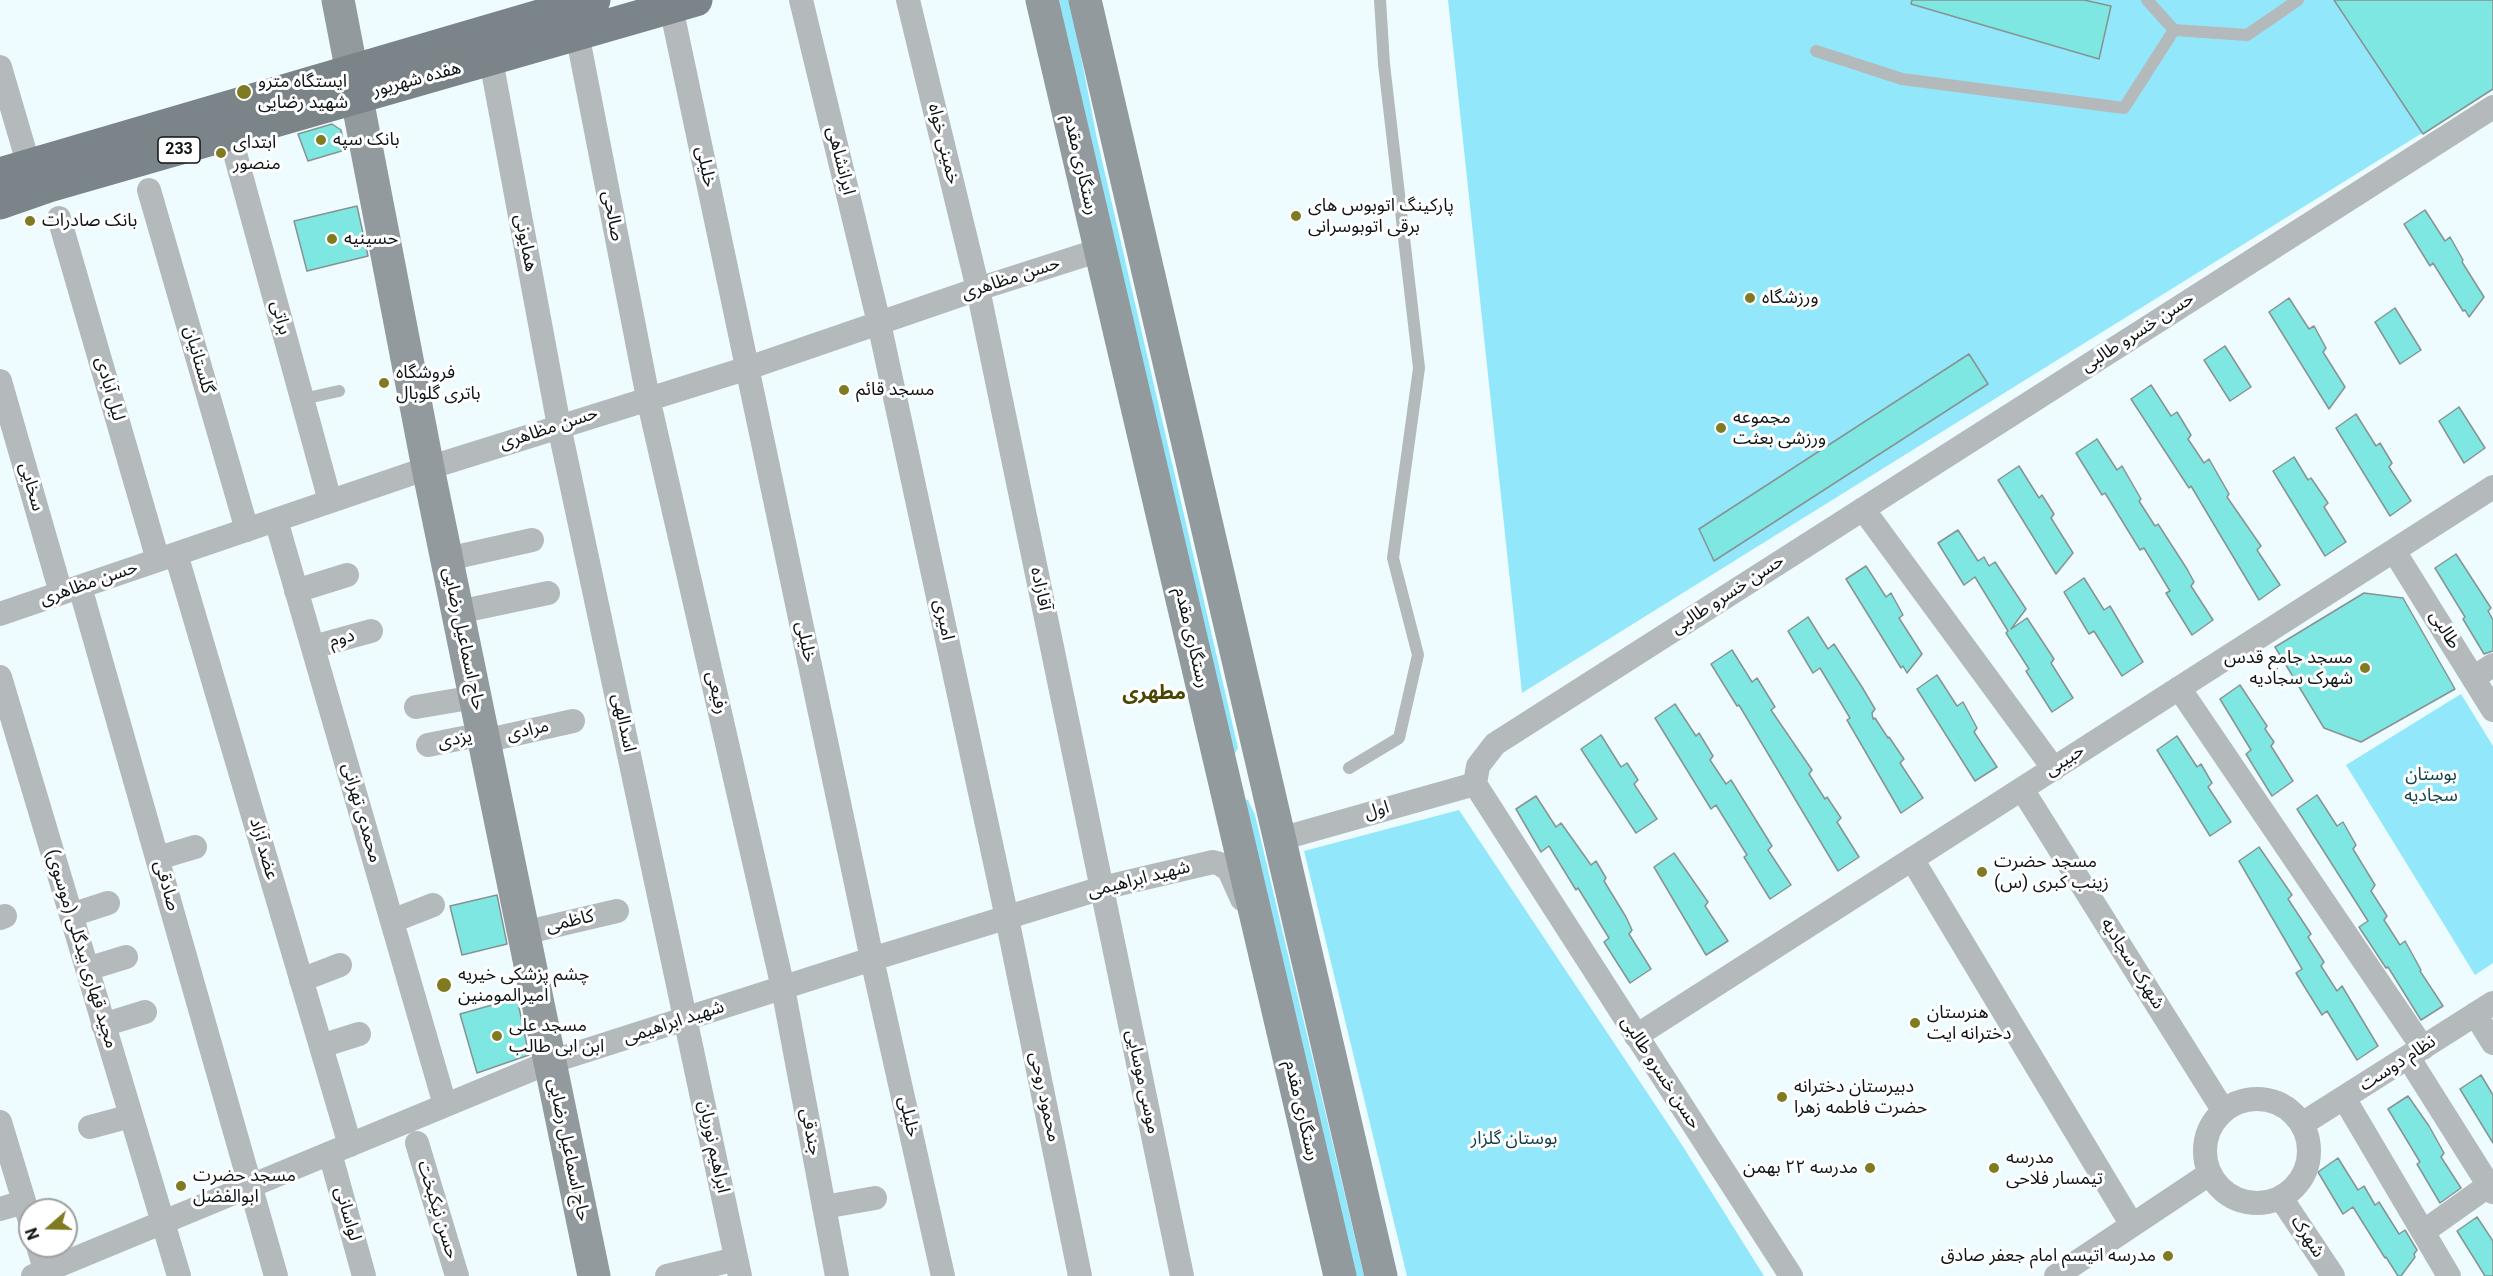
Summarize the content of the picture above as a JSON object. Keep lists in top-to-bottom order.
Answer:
{
  "streets": {
    "main road": [
      "هفده شهریور",
      "233",
      "رستگاری مقدم",
      "حاج اسماعیل رضایی"
    ],
    "street": [
      "خمینی خواه",
      "ایرانشاهی",
      "خلیلی",
      "صالحی",
      "همایونی",
      "حسن مظاهری",
      "براتی",
      "حسن خسرو طالبی",
      "گلستانیان",
      "لیل آبادی",
      "سخایی",
      "آقازاده",
      "امیری",
      "طالبی",
      "دوم",
      "رفیعی",
      "اسدالهی",
      "مرادی",
      "یزدی",
      "حبیبی",
      "اول",
      "محمدی تهرانی",
      "عضد آزاد",
      "شهید ابراهیمی",
      "صادقی",
      "کاظمی",
      "مجید قهاری بیدگلی (موسوی)",
      "شهرک سجادیه",
      "نظام دوست",
      "موسی موسایی",
      "محمود روحی",
      "جندقی",
      "ابراهیم نوریان",
      "حسن نیکبخت",
      "لواسانی",
      "شهرک"
    ]
  },
  "crossings": [
    ["هفده شهریور", "خلیلی"],
    ["هفده شهریور", "صالحی"],
    ["هفده شهریور", "همایونی"],
    ["هفده شهریور", "براتی"],
    ["هفده شهریور", "حاج اسماعیل رضایی"],
    ["خمینی خواه", "حسن مظاهری"],
    ["خمینی خواه", "آقازاده"],
    ["ایرانشاهی", "حسن مظاهری"],
    ["ایرانشاهی", "امیری"],
    ["رستگاری مقدم", "حسن مظاهری"],
    ["رستگاری مقدم", "شهید ابراهیمی"],
    ["خلیلی", "حسن مظاهری"],
    ["خلیلی", "شهید ابراهیمی"],
    ["صالحی", "حسن مظاهری"],
    ["صالحی", "رفیعی"],
    ["همایونی", "حسن مظاهری"],
    ["همایونی", "اسدالهی"],
    ["حسن مظاهری", "براتی"],
    ["حسن مظاهری", "گلستانیان"],
    ["حسن مظاهری", "لیل آبادی"],
    ["حسن مظاهری", "سخایی"],
    ["حسن مظاهری", "آقازاده"],
    ["حسن مظاهری", "امیری"],
    ["حسن مظاهری", "حاج اسماعیل رضایی"],
    ["حسن مظاهری", "رفیعی"],
    ["حسن مظاهری", "اسدالهی"],
    ["حسن مظاهری", "محمدی تهرانی"],
    ["حسن مظاهری", "عضد آزاد"],
    ["حسن مظاهری", "صادقی"],
    ["حسن خسرو طالبی", "حبیبی"],
    ["حسن خسرو طالبی", "اول"],
    ["لیل آبادی", "عضد آزاد"],
    ["سخایی", "صادقی"],
    ["آقازاده", "شهید ابراهیمی"],
    ["آقازاده", "موسی موسایی"],
    ["امیری", "شهید ابراهیمی"],
    ["امیری", "محمود روحی"],
    ["طالبی", "حبیبی"],
    ["دوم", "محمدی تهرانی"],
    ["حاج اسماعیل رضایی", "مرادی"],
    ["حاج اسماعیل رضایی", "یزدی"],
    ["حاج اسماعیل رضایی", "شهید ابراهیمی"],
    ["حاج اسماعیل رضایی", "کاظمی"],
    ["رفیعی", "شهید ابراهیمی"],
    ["رفیعی", "جندقی"],
    ["اسدالهی", "شهید ابراهیمی"],
    ["اسدالهی", "ابراهیم نوریان"],
    ["مرادی", "یزدی"],
    ["حبیبی", "شهرک سجادیه"],
    ["محمدی تهرانی", "شهید ابراهیمی"],
    ["عضد آزاد", "شهید ابراهیمی"],
    ["عضد آزاد", "لواسانی"],
    ["شهید ابراهیمی", "صادقی"],
    ["شهید ابراهیمی", "مجید قهاری بیدگلی (موسوی)"],
    ["شهید ابراهیمی", "موسی موسایی"],
    ["شهید ابراهیمی", "محمود روحی"],
    ["شهید ابراهیمی", "جندقی"],
    ["شهید ابراهیمی", "ابراهیم نوریان"],
    ["شهید ابراهیمی", "لواسانی"],
    ["شهرک سجادیه", "نظام دوست"],
    ["شهرک سجادیه", "شهرک"],
    ["نظام دوست", "شهرک"]
  ],
  "districts": ["مطهری"],
  "parks": ["بوستان سجادیه", "بوستان گلزار"],
  "places": [
    "ایستگاه مترو شهید رضایی",
    "بانک سپه",
    "ابتدای منصور",
    "پارکینگ اتوبوس های برقی اتوبوسرانی",
    "بانک صادرات",
    "حسینیه",
    "ورزشگاه",
    "فروشگاه باتری گلوبال",
    "مسجد قائم",
    "مجموعه ورزشی بعثت",
    "مسجد جامع قدس شهرک سجادیه",
    "مسجد حضرت زینب کبری (س)",
    "چشم پزشکی خیریه امیرالمومنین",
    "هنرستان دخترانه ایت",
    "مسجد علی ابن ابی طالب",
    "دبیرستان دخترانه حضرت فاطمه زهرا",
    "مدرسه ۲۲ بهمن",
    "مدرسه تیمسار فلاحی",
    "مسجد حضرت ابوالفضل",
    "مدرسه اتیسم امام جعفر صادق"
  ],
  "north": "left"
}
